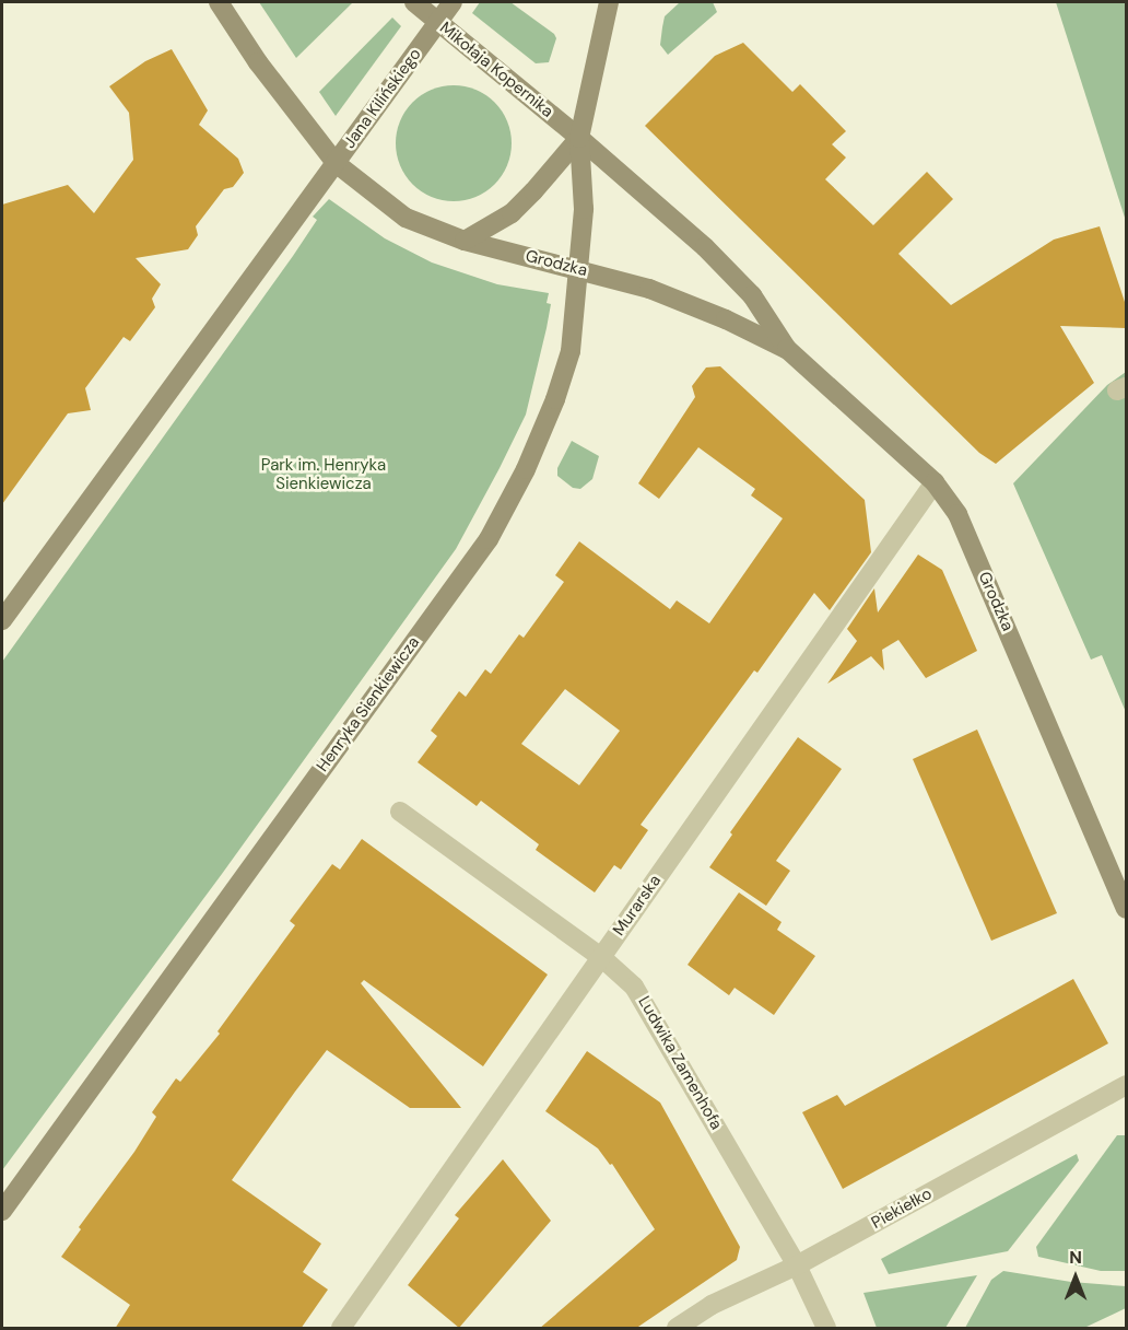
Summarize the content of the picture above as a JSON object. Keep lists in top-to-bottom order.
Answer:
{
  "streets": {
    "main road": [
      "Mikołaja Kopernika",
      "Jana Kilińskiego",
      "Grodzka",
      "Henryka Sienkiewicza"
    ],
    "street": ["Murarska", "Ludwika Zamenhofa", "Piekiełko"]
  },
  "crossings": [
    ["Mikołaja Kopernika", "Jana Kilińskiego"],
    ["Mikołaja Kopernika", "Grodzka"],
    ["Mikołaja Kopernika", "Henryka Sienkiewicza"],
    ["Jana Kilińskiego", "Grodzka"],
    ["Grodzka", "Henryka Sienkiewicza"],
    ["Grodzka", "Murarska"],
    ["Murarska", "Ludwika Zamenhofa"],
    ["Ludwika Zamenhofa", "Piekiełko"]
  ],
  "parks": ["Park im. Henryka Sienkiewicza"],
  "north": "top"
}
